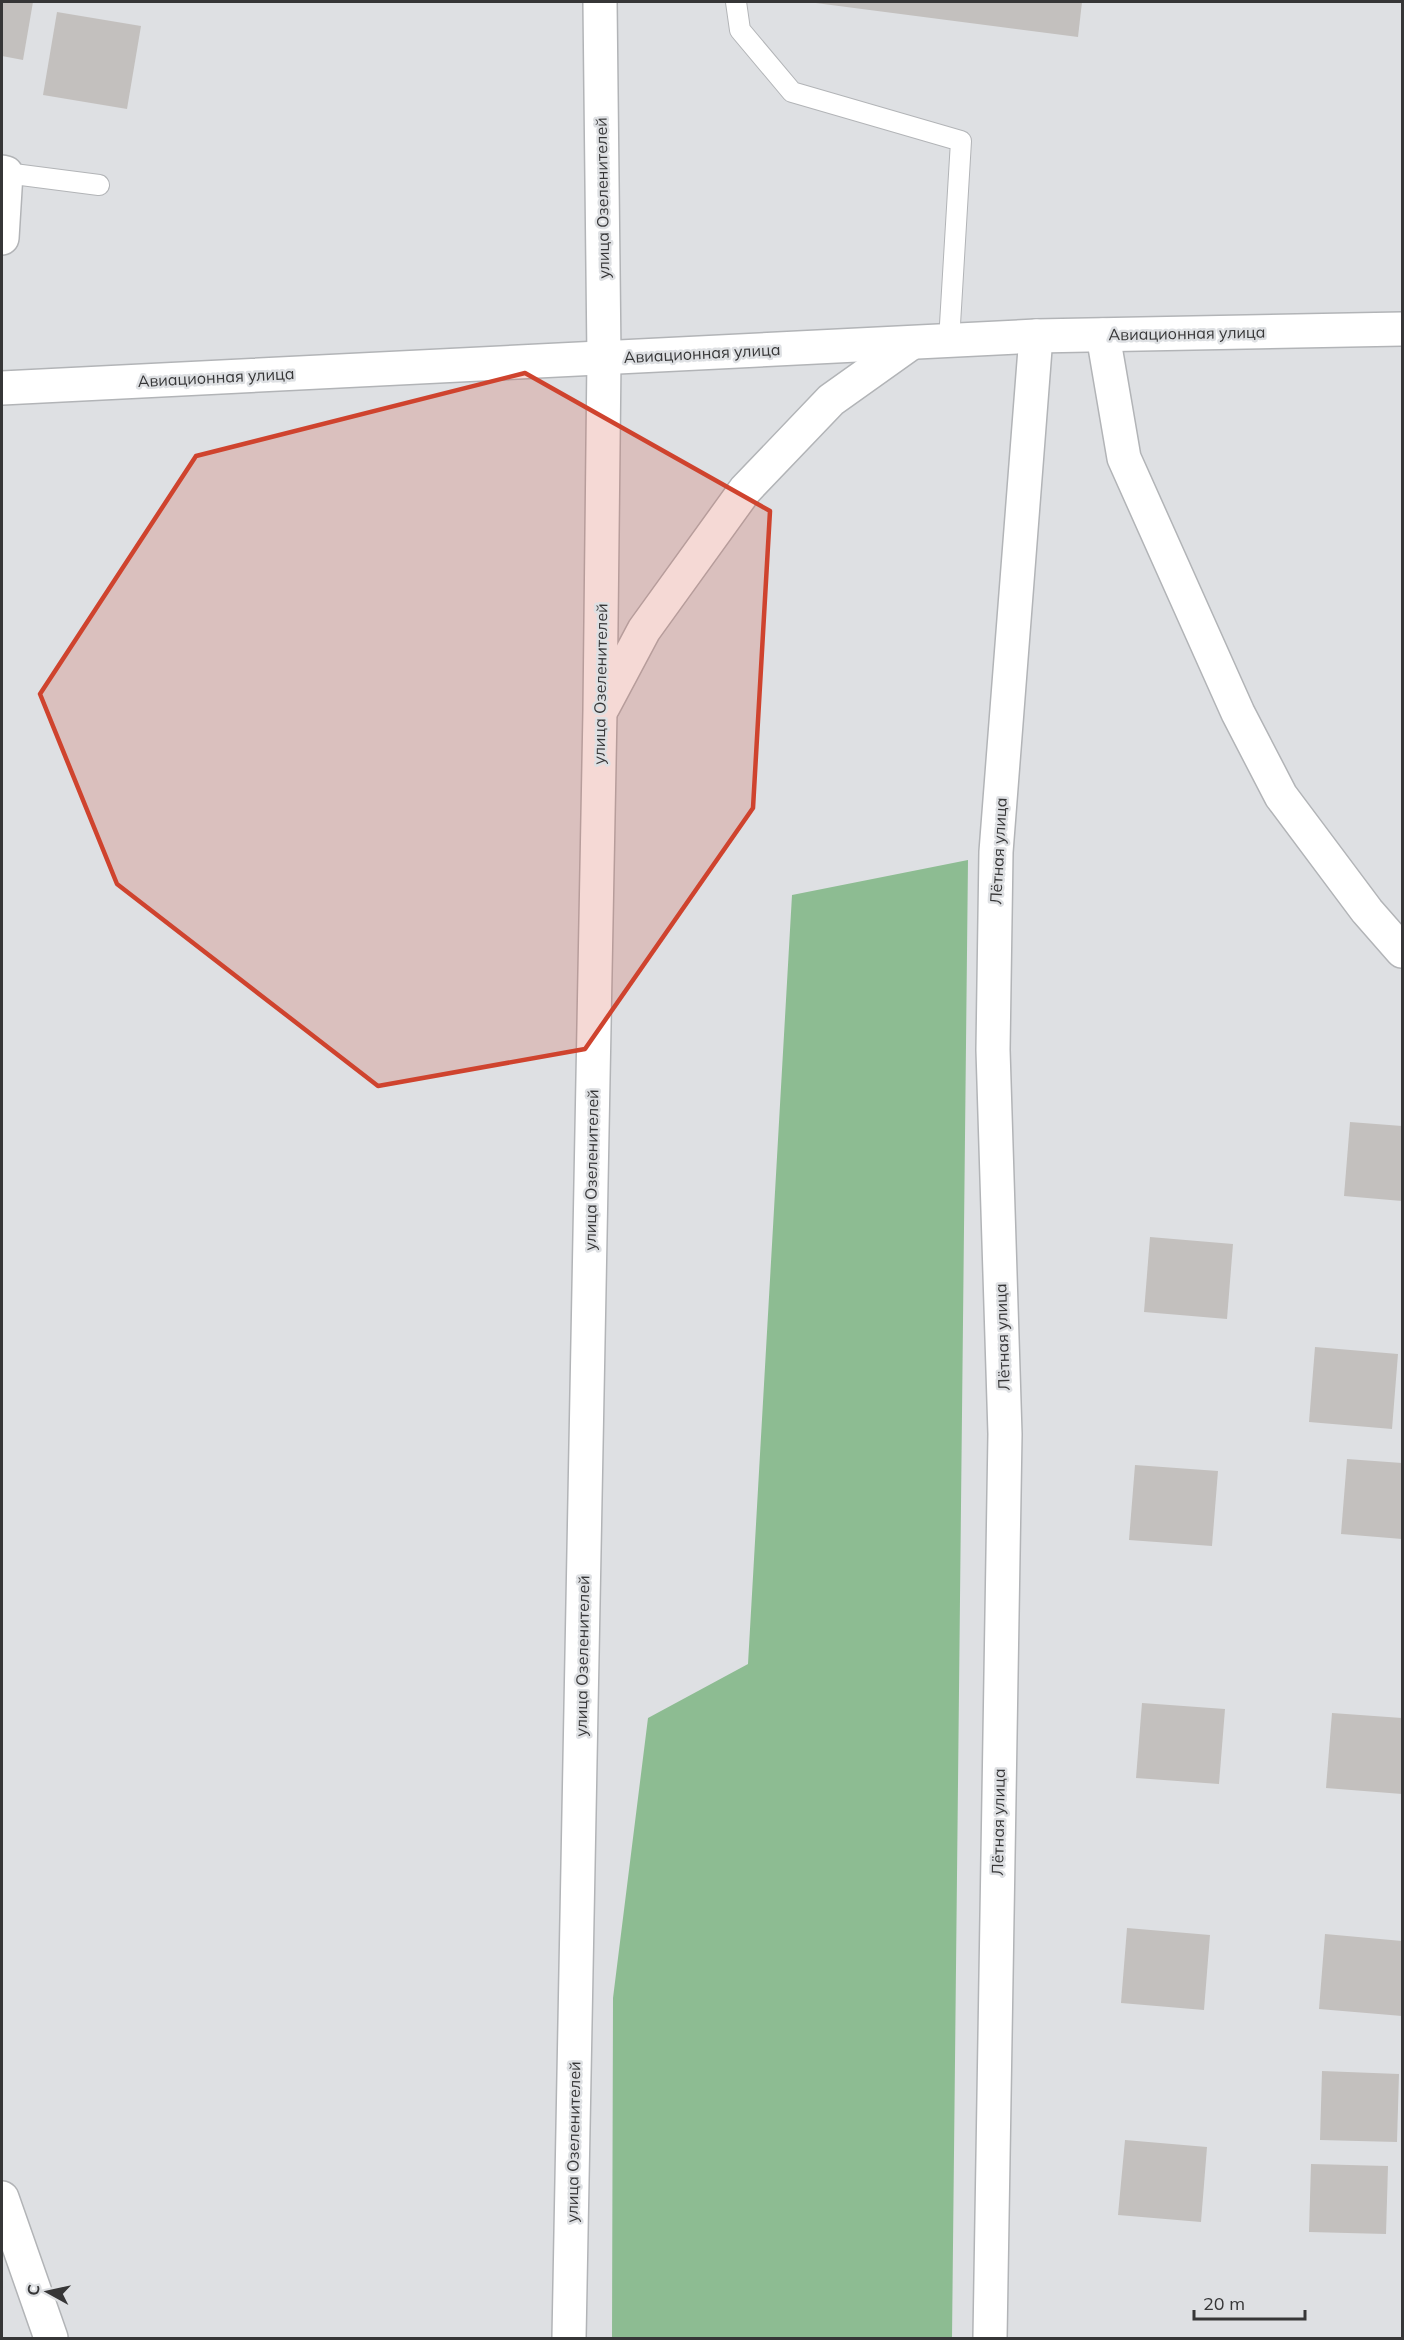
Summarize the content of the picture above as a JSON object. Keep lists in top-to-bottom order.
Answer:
{
  "streets": {
    "main road": ["улица Озеленителей", "Авиационная улица", "Лётная улица"]
  },
  "crossings": [
    ["улица Озеленителей", "Авиационная улица"],
    ["Авиационная улица", "Лётная улица"]
  ],
  "scale_bar": "20 m",
  "north": "left"
}
